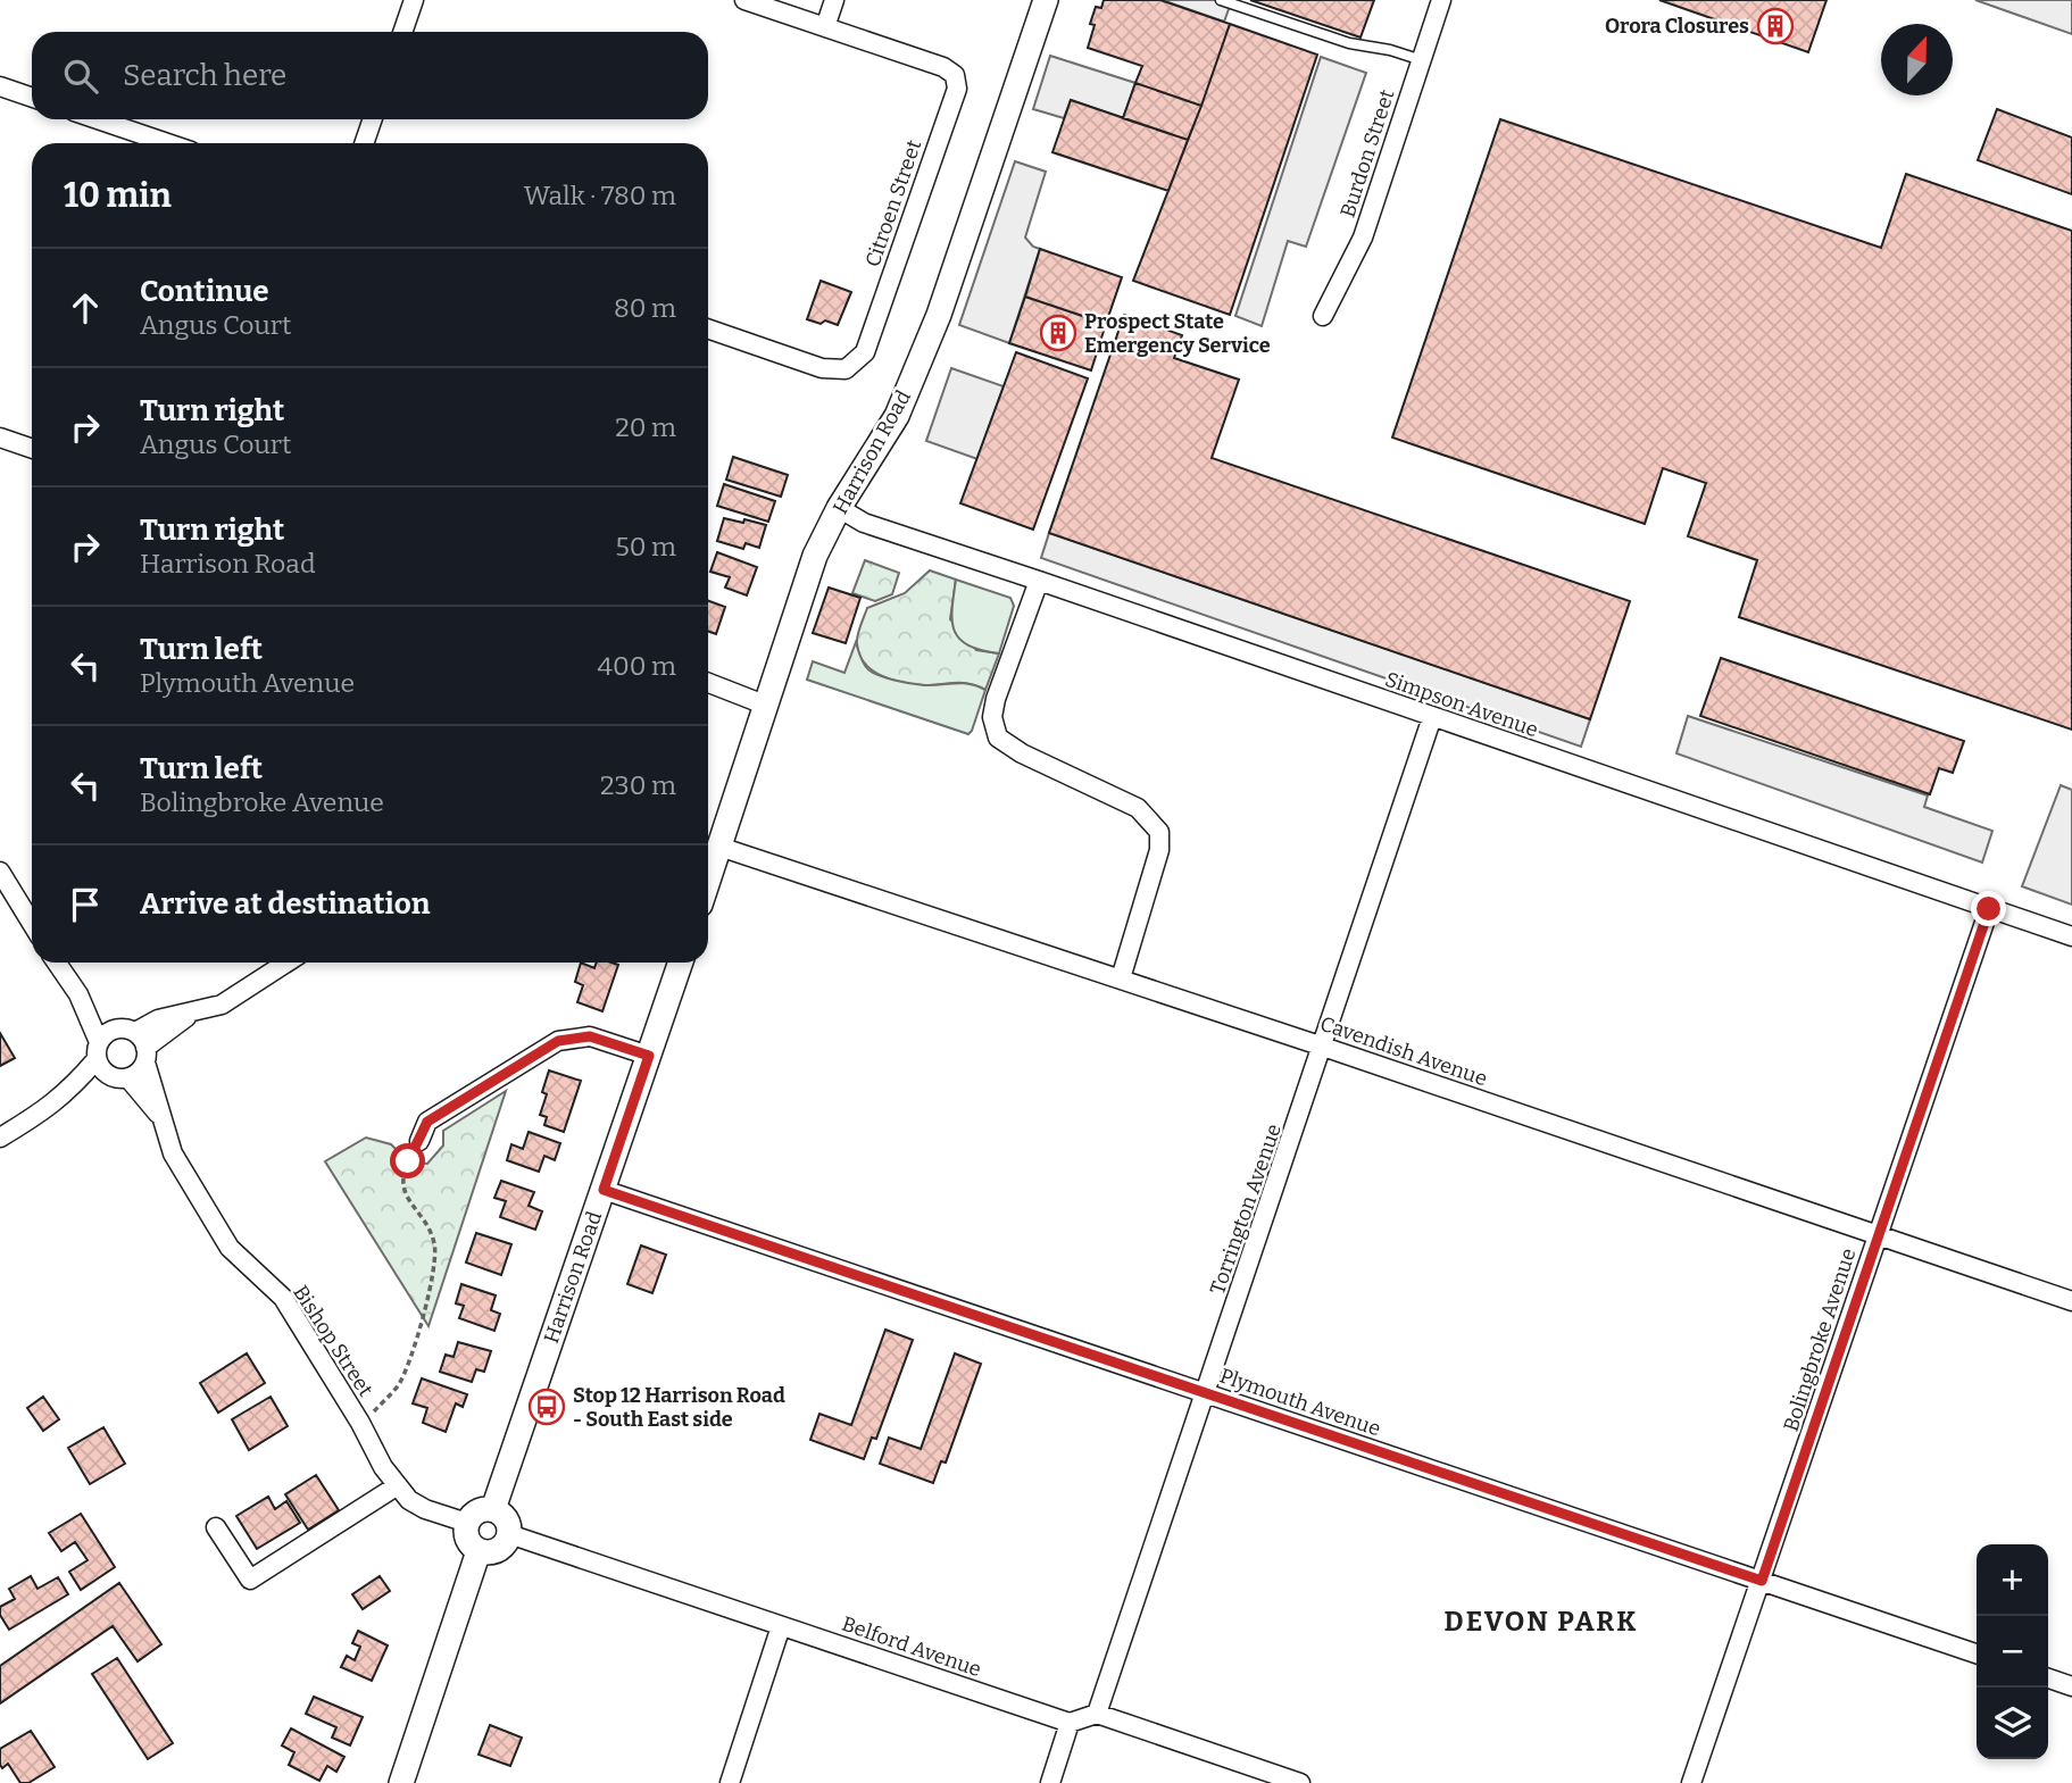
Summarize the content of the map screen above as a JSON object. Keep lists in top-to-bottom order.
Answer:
{
  "streets": {
    "street": [
      "Burdon Street",
      "Citroen Street",
      "Harrison Road",
      "Simpson Avenue",
      "Cavendish Avenue",
      "Torrington Avenue",
      "Bolingbroke Avenue",
      "Bishop Street",
      "Plymouth Avenue",
      "Belford Avenue"
    ]
  },
  "crossings": [
    ["Harrison Road", "Simpson Avenue"],
    ["Harrison Road", "Cavendish Avenue"],
    ["Harrison Road", "Bishop Street"],
    ["Harrison Road", "Plymouth Avenue"],
    ["Harrison Road", "Belford Avenue"],
    ["Simpson Avenue", "Torrington Avenue"],
    ["Simpson Avenue", "Bolingbroke Avenue"],
    ["Cavendish Avenue", "Torrington Avenue"],
    ["Cavendish Avenue", "Bolingbroke Avenue"],
    ["Torrington Avenue", "Plymouth Avenue"],
    ["Bolingbroke Avenue", "Plymouth Avenue"],
    ["Bishop Street", "Belford Avenue"]
  ],
  "districts": ["DEVON PARK"],
  "places": {
    "building": ["Orora Closures", "Prospect State Emergency Service"],
    "bus stop": ["Stop 12 Harrison Road - South East side"]
  },
  "north": "top",
  "page": {
    "search": "Search here",
    "heading": ["10 min", "Walk · 780 m"],
    "list": [
      ["Continue", "Angus Court", "80 m"],
      ["Turn right", "Angus Court", "20 m"],
      ["Turn right", "Harrison Road", "50 m"],
      ["Turn left", "Plymouth Avenue", "400 m"],
      ["Turn left", "Bolingbroke Avenue", "230 m"],
      "Arrive at destination"
    ],
    "map_buttons": ["+", "−"]
  }
}
